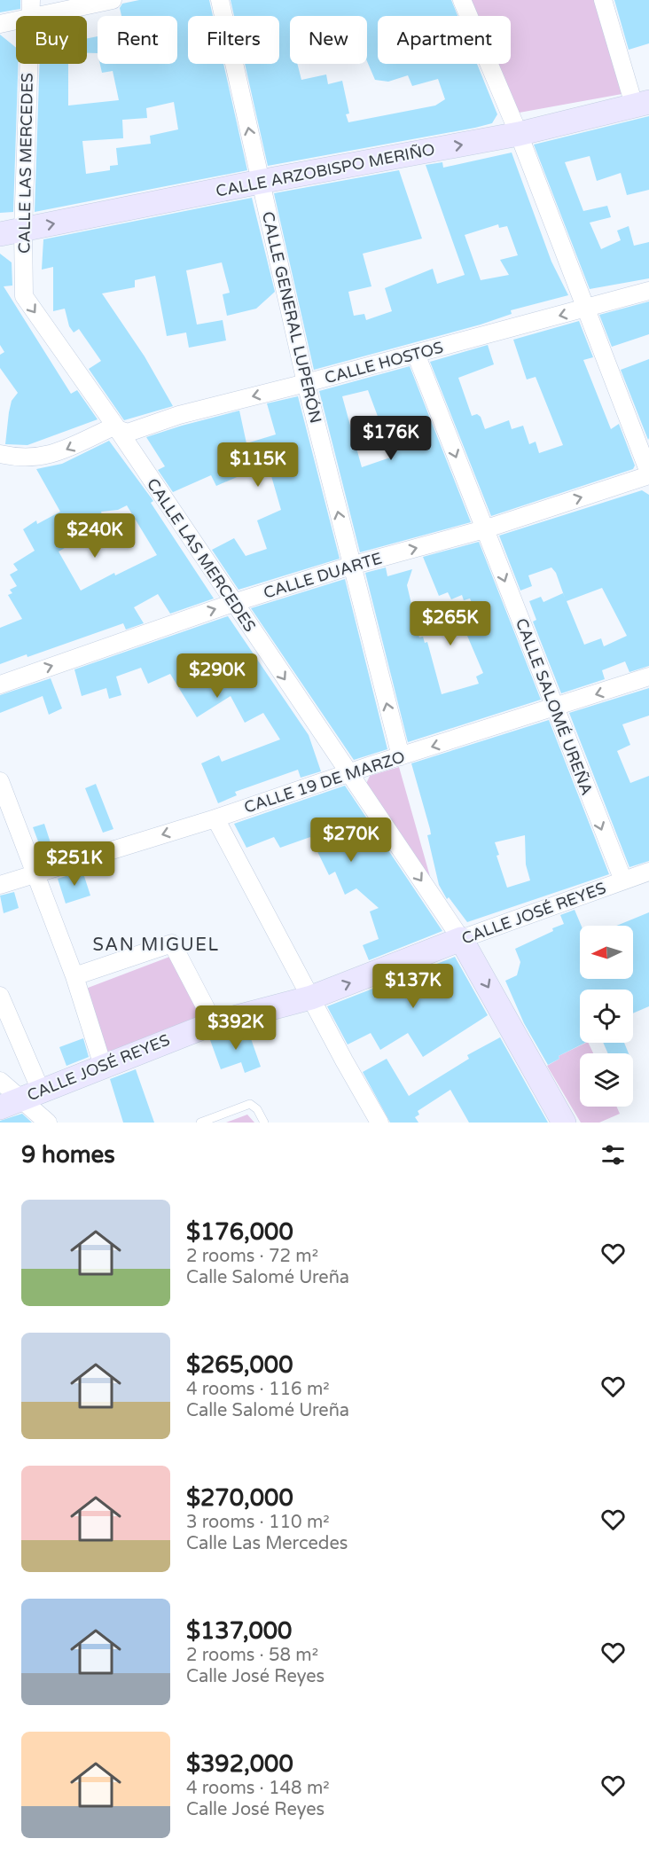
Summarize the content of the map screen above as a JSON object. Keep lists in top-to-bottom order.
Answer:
{
  "streets": {
    "main road": ["CALLE LAS MERCEDES", "CALLE ARZOBISPO MERIÑO", "CALLE JOSÉ REYES"],
    "street": [
      "CALLE GENERAL LUPERÓN",
      "CALLE HOSTOS",
      "CALLE DUARTE",
      "CALLE SALOMÉ UREÑA",
      "CALLE 19 DE MARZO"
    ]
  },
  "crossings": [
    ["CALLE LAS MERCEDES", "CALLE ARZOBISPO MERIÑO"],
    ["CALLE LAS MERCEDES", "CALLE HOSTOS"],
    ["CALLE LAS MERCEDES", "CALLE DUARTE"],
    ["CALLE LAS MERCEDES", "CALLE 19 DE MARZO"],
    ["CALLE LAS MERCEDES", "CALLE JOSÉ REYES"],
    ["CALLE ARZOBISPO MERIÑO", "CALLE GENERAL LUPERÓN"],
    ["CALLE GENERAL LUPERÓN", "CALLE HOSTOS"],
    ["CALLE GENERAL LUPERÓN", "CALLE DUARTE"],
    ["CALLE GENERAL LUPERÓN", "CALLE 19 DE MARZO"],
    ["CALLE HOSTOS", "CALLE SALOMÉ UREÑA"],
    ["CALLE DUARTE", "CALLE SALOMÉ UREÑA"],
    ["CALLE SALOMÉ UREÑA", "CALLE 19 DE MARZO"],
    ["CALLE SALOMÉ UREÑA", "CALLE JOSÉ REYES"]
  ],
  "one_way": [
    "CALLE ARZOBISPO MERIÑO",
    "CALLE GENERAL LUPERÓN",
    "CALLE HOSTOS",
    "CALLE DUARTE",
    "CALLE SALOMÉ UREÑA",
    "CALLE 19 DE MARZO"
  ],
  "districts": ["SAN MIGUEL"],
  "north": "left",
  "page": {
    "chip": [
      "Buy",
      "Rent",
      "Filters",
      "New",
      "Apartment"
    ],
    "price": [
      "$176K",
      "$115K",
      "$240K",
      "$265K",
      "$290K",
      "$270K",
      "$251K",
      "$137K",
      "$392K"
    ],
    "heading": "9 homes",
    "list": [
      {
        "name": "$176,000",
        "note": "2 rooms · 72 m² · Calle Salomé Ureña"
      },
      {
        "name": "$265,000",
        "note": "4 rooms · 116 m² · Calle Salomé Ureña"
      },
      {
        "name": "$270,000",
        "note": "3 rooms · 110 m² · Calle Las Mercedes"
      },
      {
        "name": "$137,000",
        "note": "2 rooms · 58 m² · Calle José Reyes"
      },
      {
        "name": "$392,000",
        "note": "4 rooms · 148 m² · Calle José Reyes"
      }
    ]
  }
}
